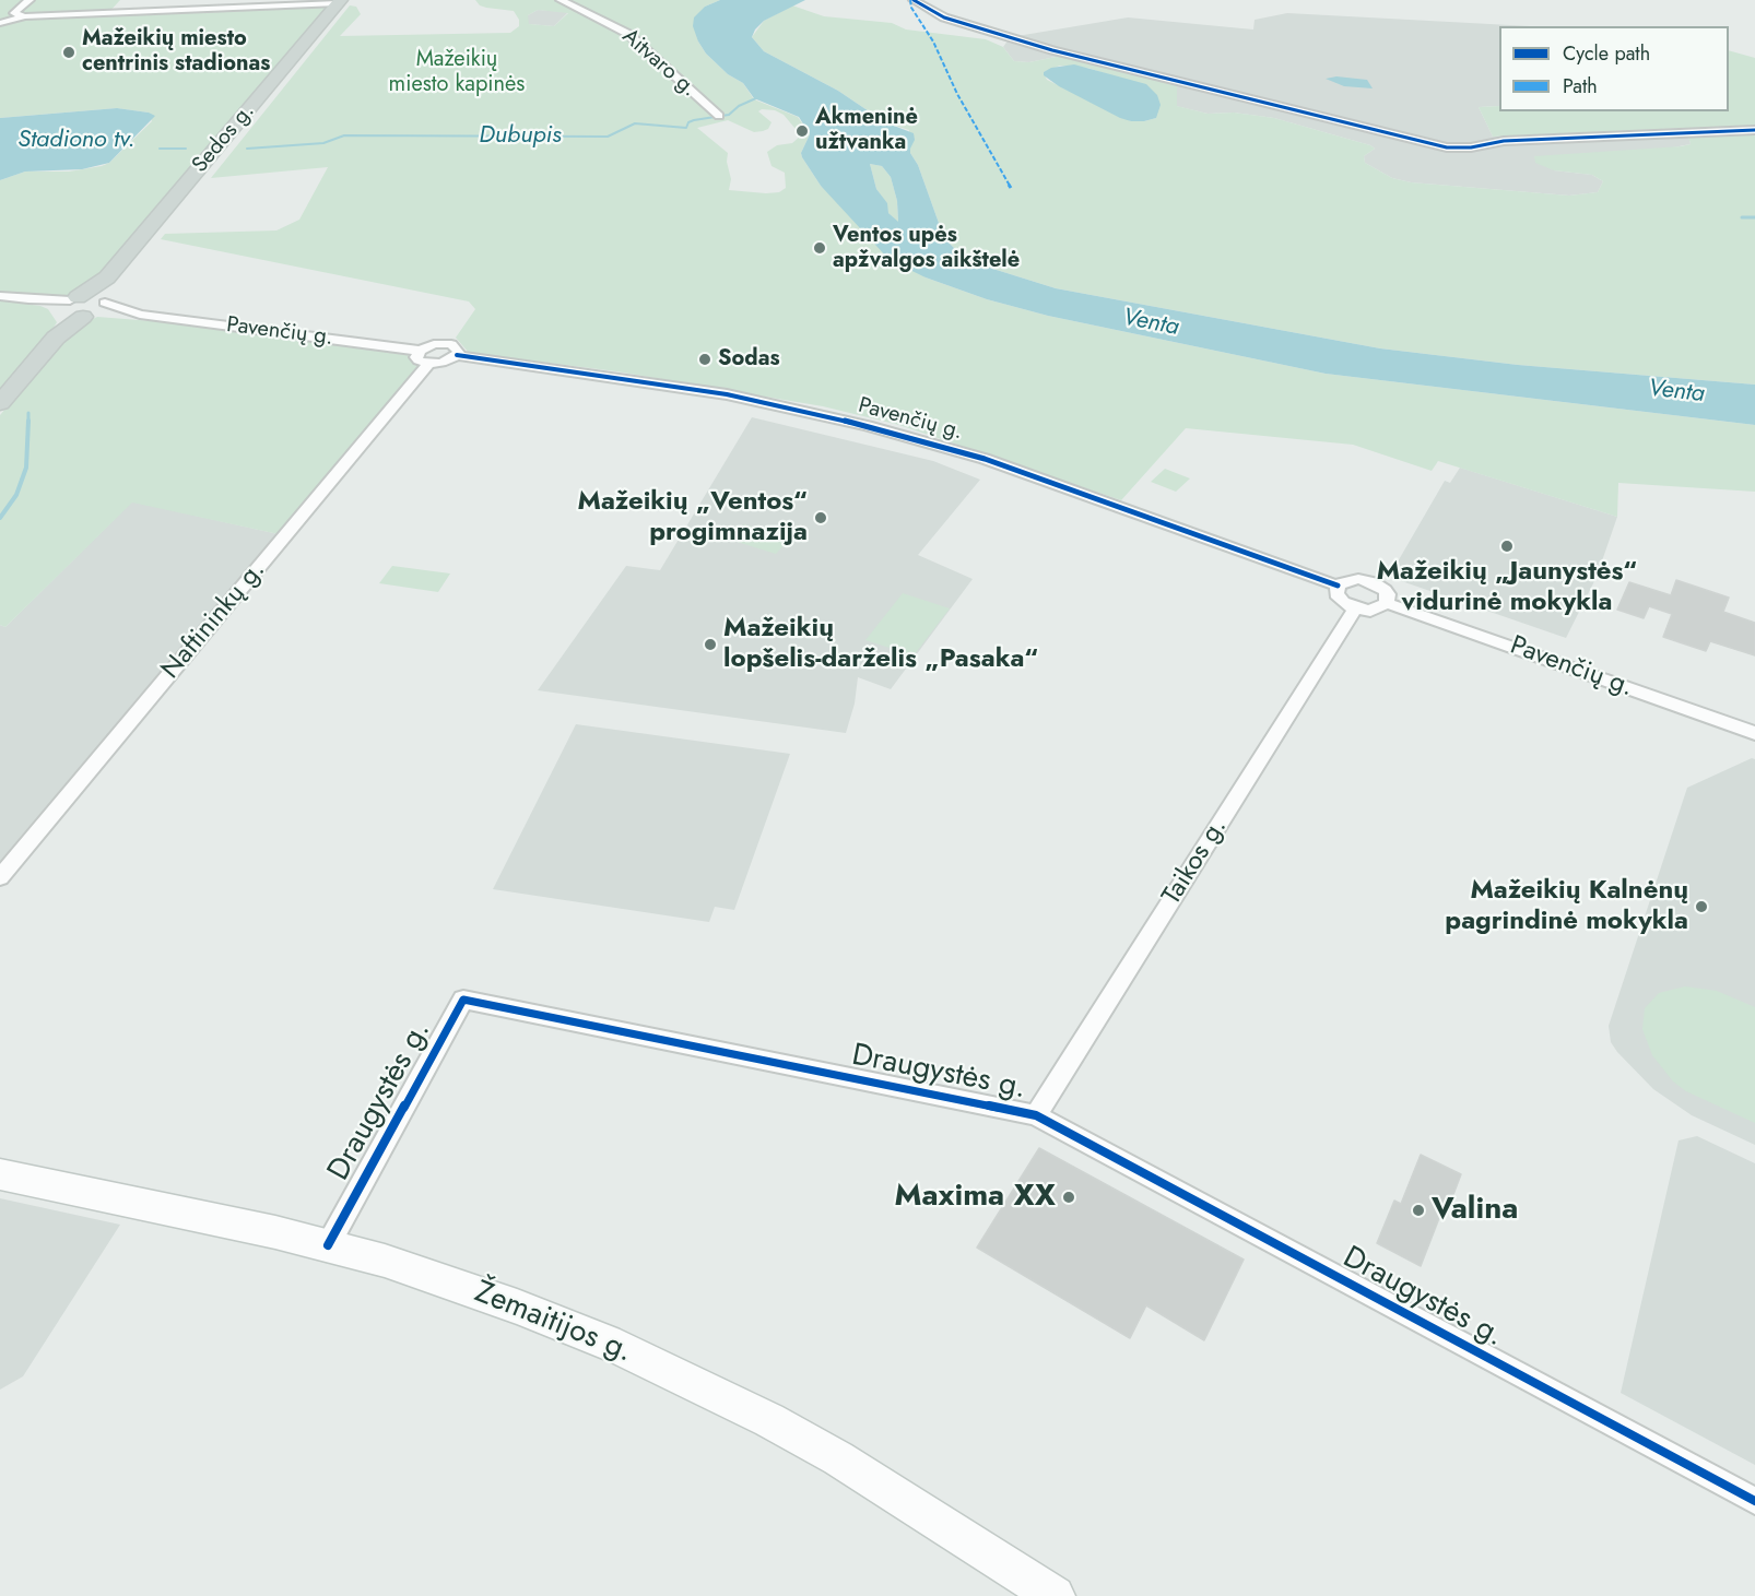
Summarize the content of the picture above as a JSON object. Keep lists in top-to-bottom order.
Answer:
{
  "streets": {
    "main road": ["Sedos g.", "Žemaitijos g."],
    "street": [
      "Aitvaro g.",
      "Pavenčių g.",
      "Naftininkų g.",
      "Taikos g.",
      "Draugystės g."
    ]
  },
  "crossings": [
    ["Sedos g.", "Pavenčių g."],
    ["Pavenčių g.", "Naftininkų g."],
    ["Taikos g.", "Draugystės g."],
    ["Draugystės g.", "Žemaitijos g."]
  ],
  "water": ["Dubupis", "Stadiono tv.", "Venta"],
  "parks": ["Mažeikių miesto kapinės"],
  "places": [
    "Mažeikių miesto centrinis stadionas",
    "Akmeninė užtvanka",
    "Ventos upės apžvalgos aikštelė",
    "Sodas",
    "Mažeikių „Ventos“ progimnazija",
    "Mažeikių „Jaunystės“ vidurinė mokykla",
    "Mažeikių lopšelis-darželis „Pasaka“",
    "Mažeikių Kalnėnų pagrindinė mokykla",
    "Maxima XX",
    "Valina"
  ],
  "legend": ["Cycle path", "Path"]
}
